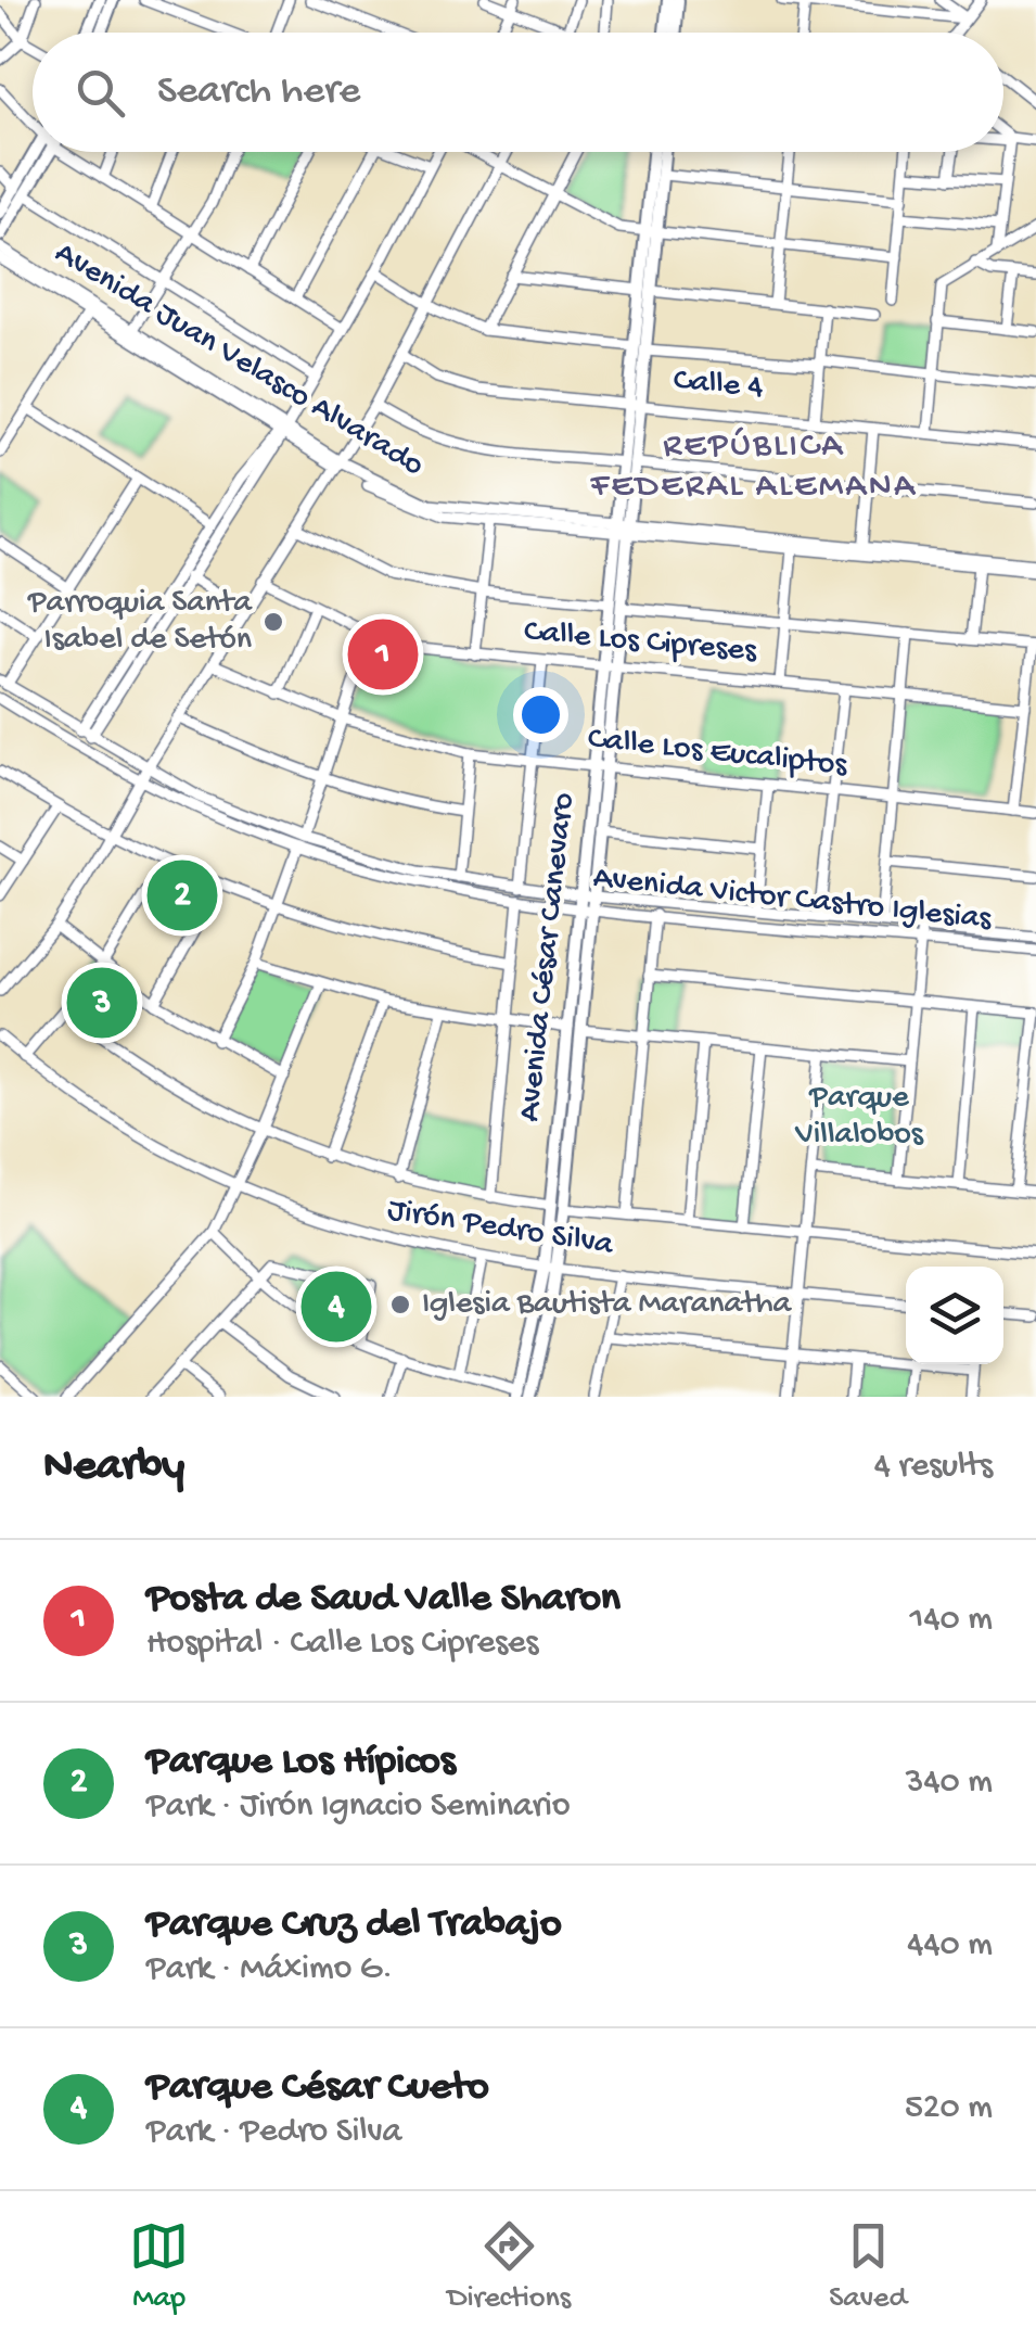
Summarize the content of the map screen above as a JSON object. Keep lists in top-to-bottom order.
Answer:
{
  "streets": {
    "main road": ["Avenida César Canevaro"],
    "street": [
      "Avenida Juan Velasco Alvarado",
      "Calle 4",
      "Calle Los Cipreses",
      "Calle Los Eucaliptos",
      "Avenida Victor Castro Iglesias",
      "Jirón Pedro Silva"
    ]
  },
  "crossings": [
    ["Avenida Juan Velasco Alvarado", "Avenida César Canevaro"],
    ["Calle 4", "Avenida César Canevaro"],
    ["Calle Los Cipreses", "Avenida César Canevaro"],
    ["Calle Los Eucaliptos", "Avenida César Canevaro"],
    ["Avenida Victor Castro Iglesias", "Avenida César Canevaro"],
    ["Avenida César Canevaro", "Jirón Pedro Silva"]
  ],
  "districts": ["REPÚBLICA FEDERAL ALEMANA"],
  "parks": ["Parque Villalobos"],
  "places": ["Parroquia Santa Isabel de Setón", "Iglesia Bautista Maranatha"],
  "page": {
    "search": "Search here",
    "pins": [
      "1",
      "2",
      "3",
      "4"
    ],
    "heading": ["Nearby", "4 results"],
    "list": [
      {
        "mark": "1",
        "name": "Posta de Saud Valle Sharon",
        "note": "Hospital · Calle Los Cipreses",
        "value": "140 m"
      },
      {
        "mark": "2",
        "name": "Parque Los Hípicos",
        "note": "Park · Jirón Ignacio Seminario",
        "value": "340 m"
      },
      {
        "mark": "3",
        "name": "Parque Cruz del Trabajo",
        "note": "Park · Máximo G.",
        "value": "440 m"
      },
      {
        "mark": "4",
        "name": "Parque César Cueto",
        "note": "Park · Pedro Silva",
        "value": "520 m"
      }
    ],
    "nav": ["Map", "Directions", "Saved"]
  }
}
